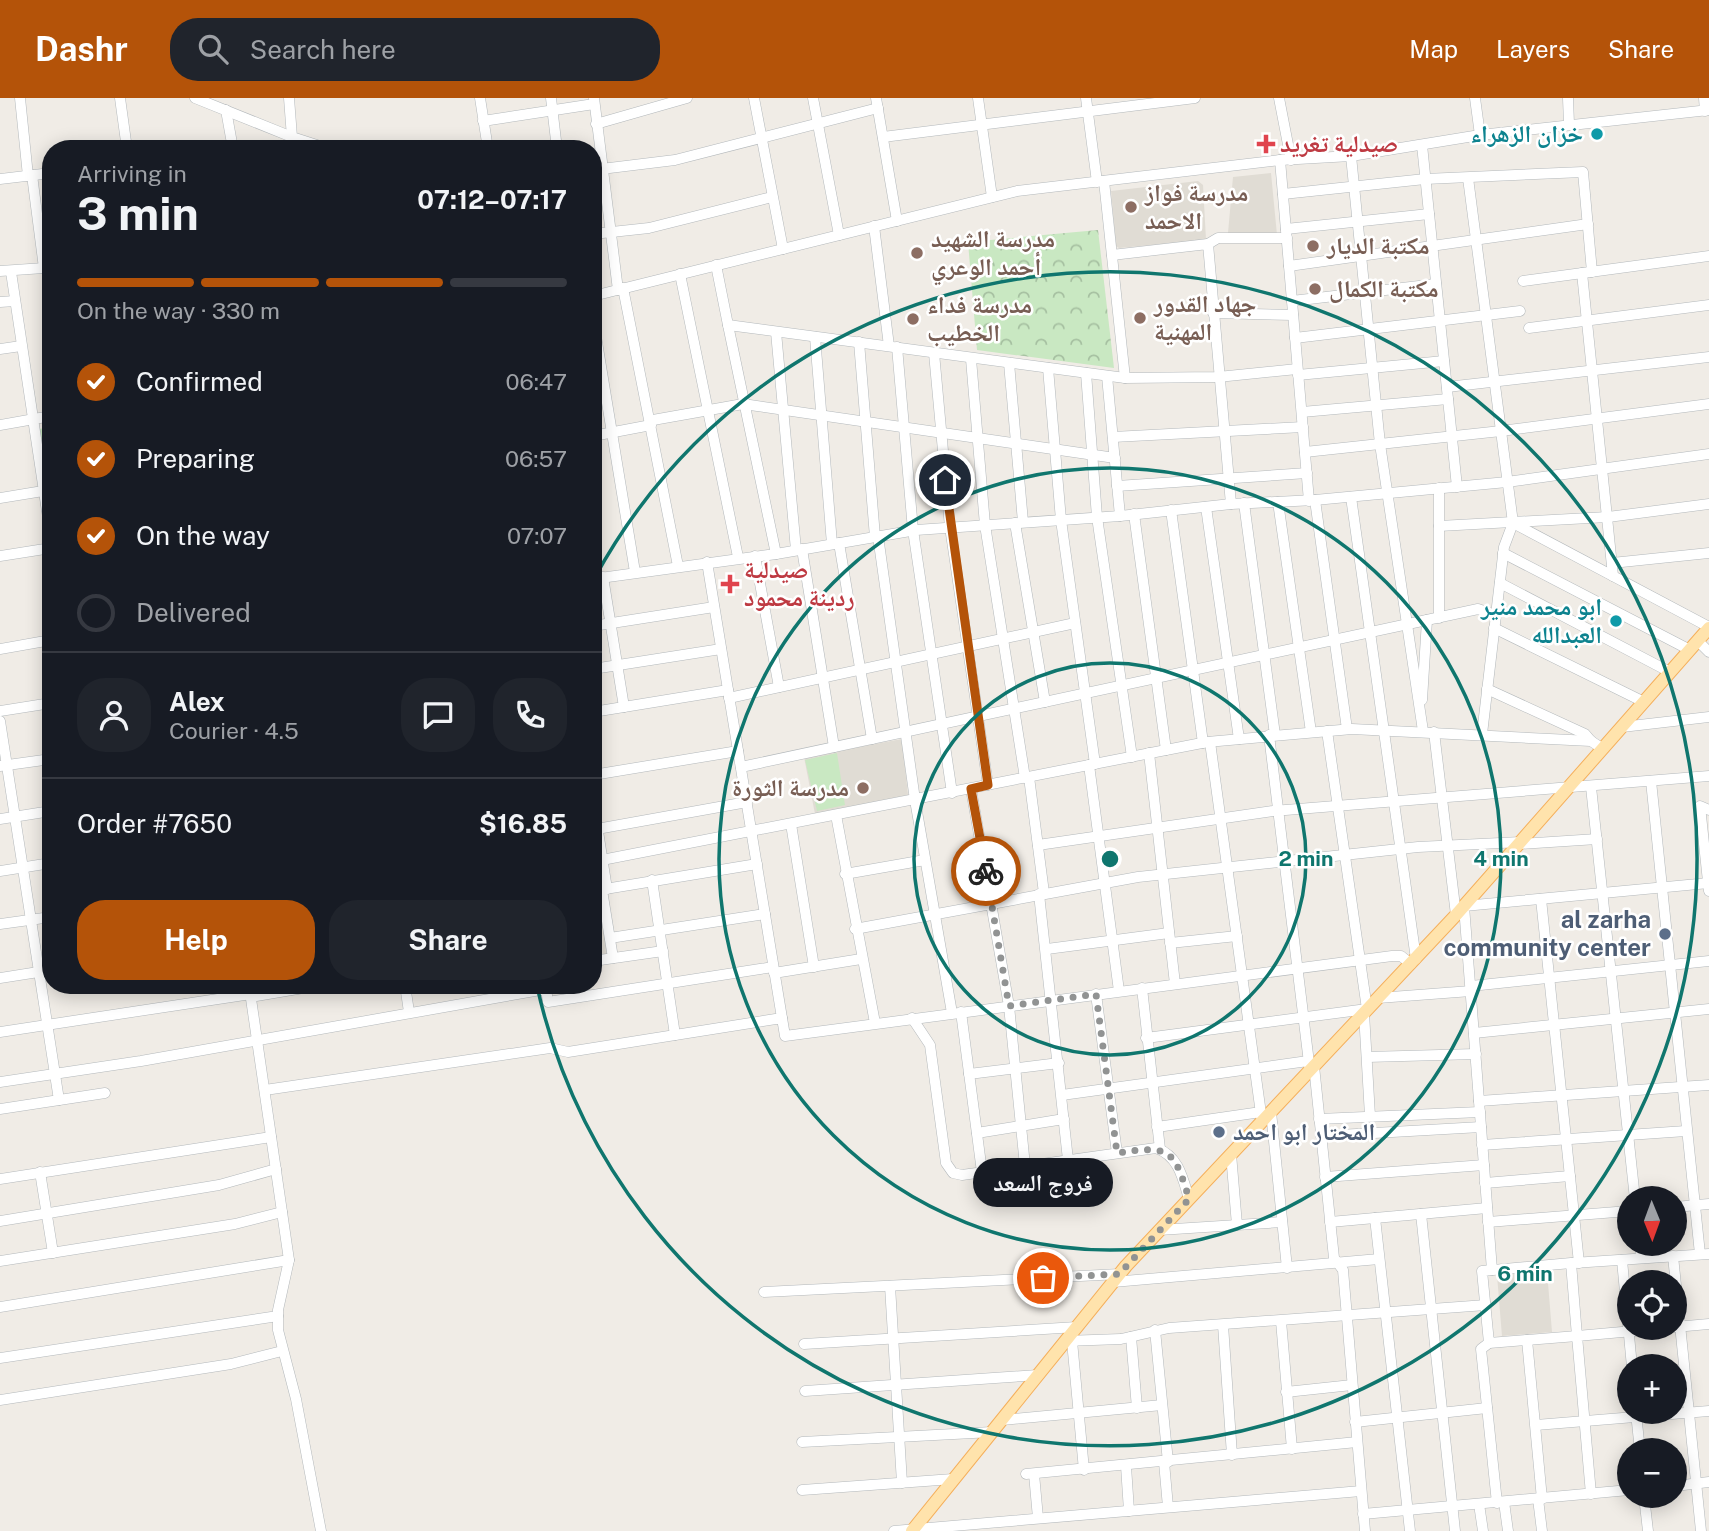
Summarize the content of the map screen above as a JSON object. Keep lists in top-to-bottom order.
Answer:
{
  "places": {
    "other": [
      "خزان الزهراء",
      "مدرسة فواز الاحمد",
      "مكتبة الديار",
      "مدرسة الشهيد أحمد الوعري",
      "مكتبة الكمال",
      "جهاد القدور المهنية",
      "مدرسة فداء الخطيب",
      "ابو محمد منير العبدالله",
      "مدرسة الثورة",
      "al zarha community center",
      "المختار ابو احمد",
      "فروج السعد"
    ],
    "health": ["صيدلية تغريد", "صيدلية ردينة محمود"]
  },
  "north": "bottom",
  "page": {
    "header": "Dashr",
    "search": "Search here",
    "nav": ["Map", "Layers", "Share"],
    "heading": ["3 min", "Arriving in", "07:12–07:17"],
    "panel": [
      "Alex",
      "Courier · 4.5",
      "Order #7650",
      "$16.85"
    ],
    "bar": "On the way · 330 m",
    "list": [
      ["Confirmed", "06:47"],
      ["Preparing", "06:57"],
      ["On the way", "07:07"],
      "Delivered"
    ],
    "buttons": ["Help", "Share"],
    "bubble": "فروج السعد",
    "map_buttons": ["+", "−"]
  },
  "rings": ["2 min", "4 min", "6 min"]
}
